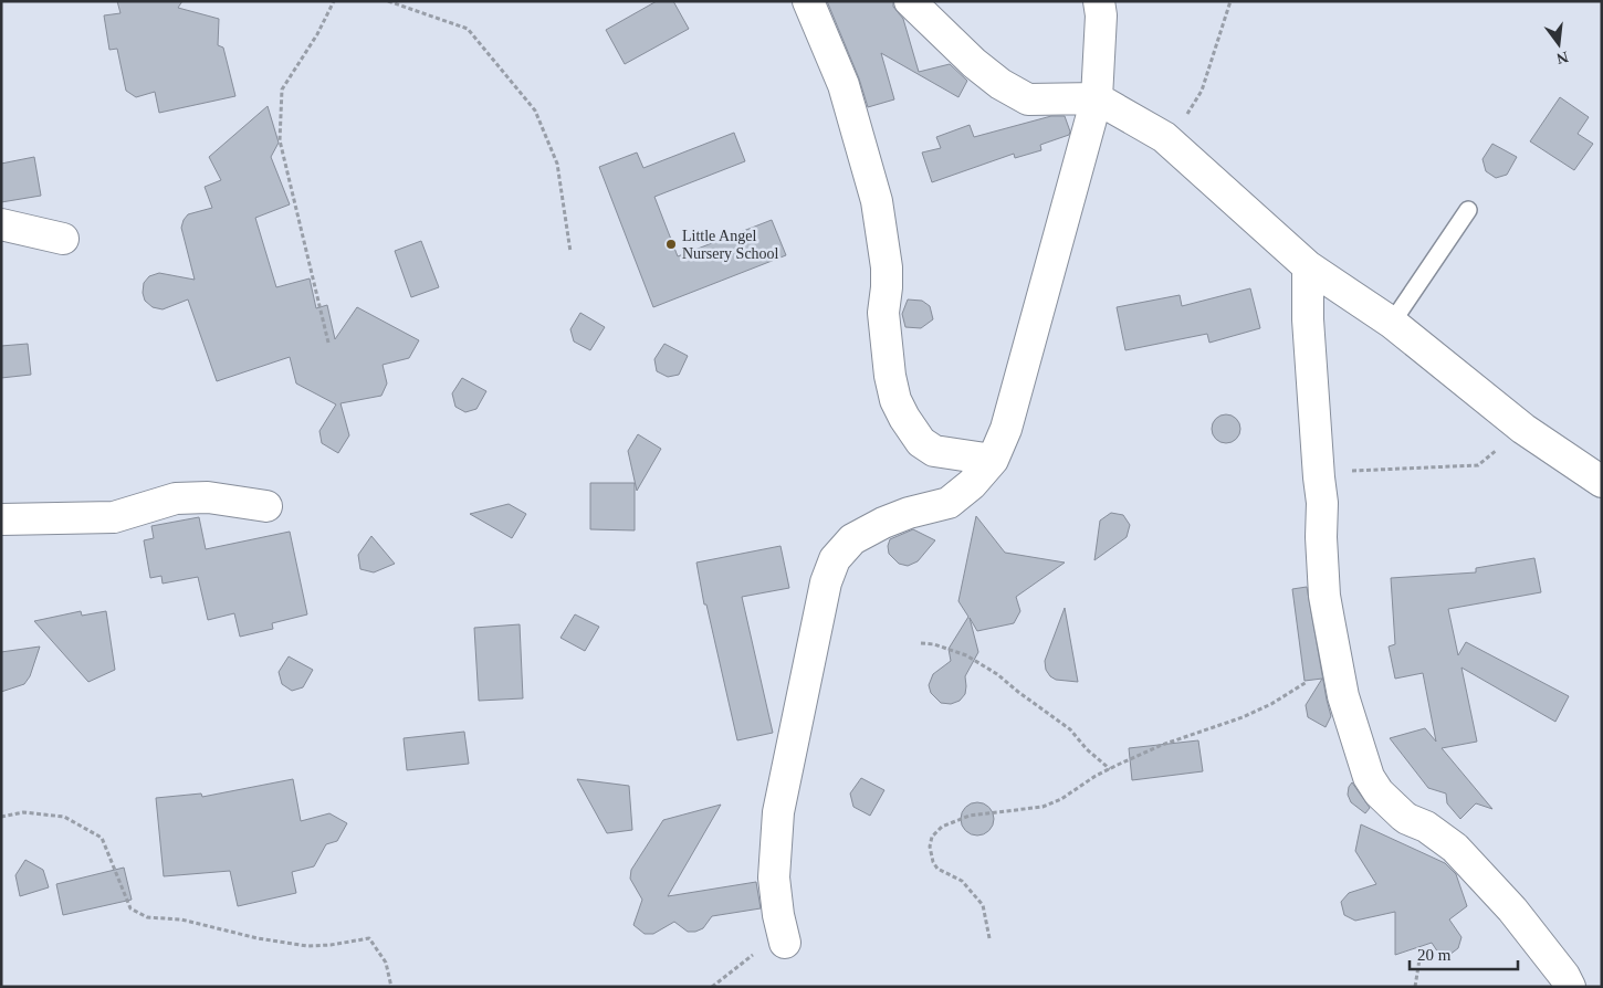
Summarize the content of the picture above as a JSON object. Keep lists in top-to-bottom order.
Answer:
{
  "places": ["Little Angel Nursery School"],
  "scale_bar": "20 m",
  "north": "bottom"
}
